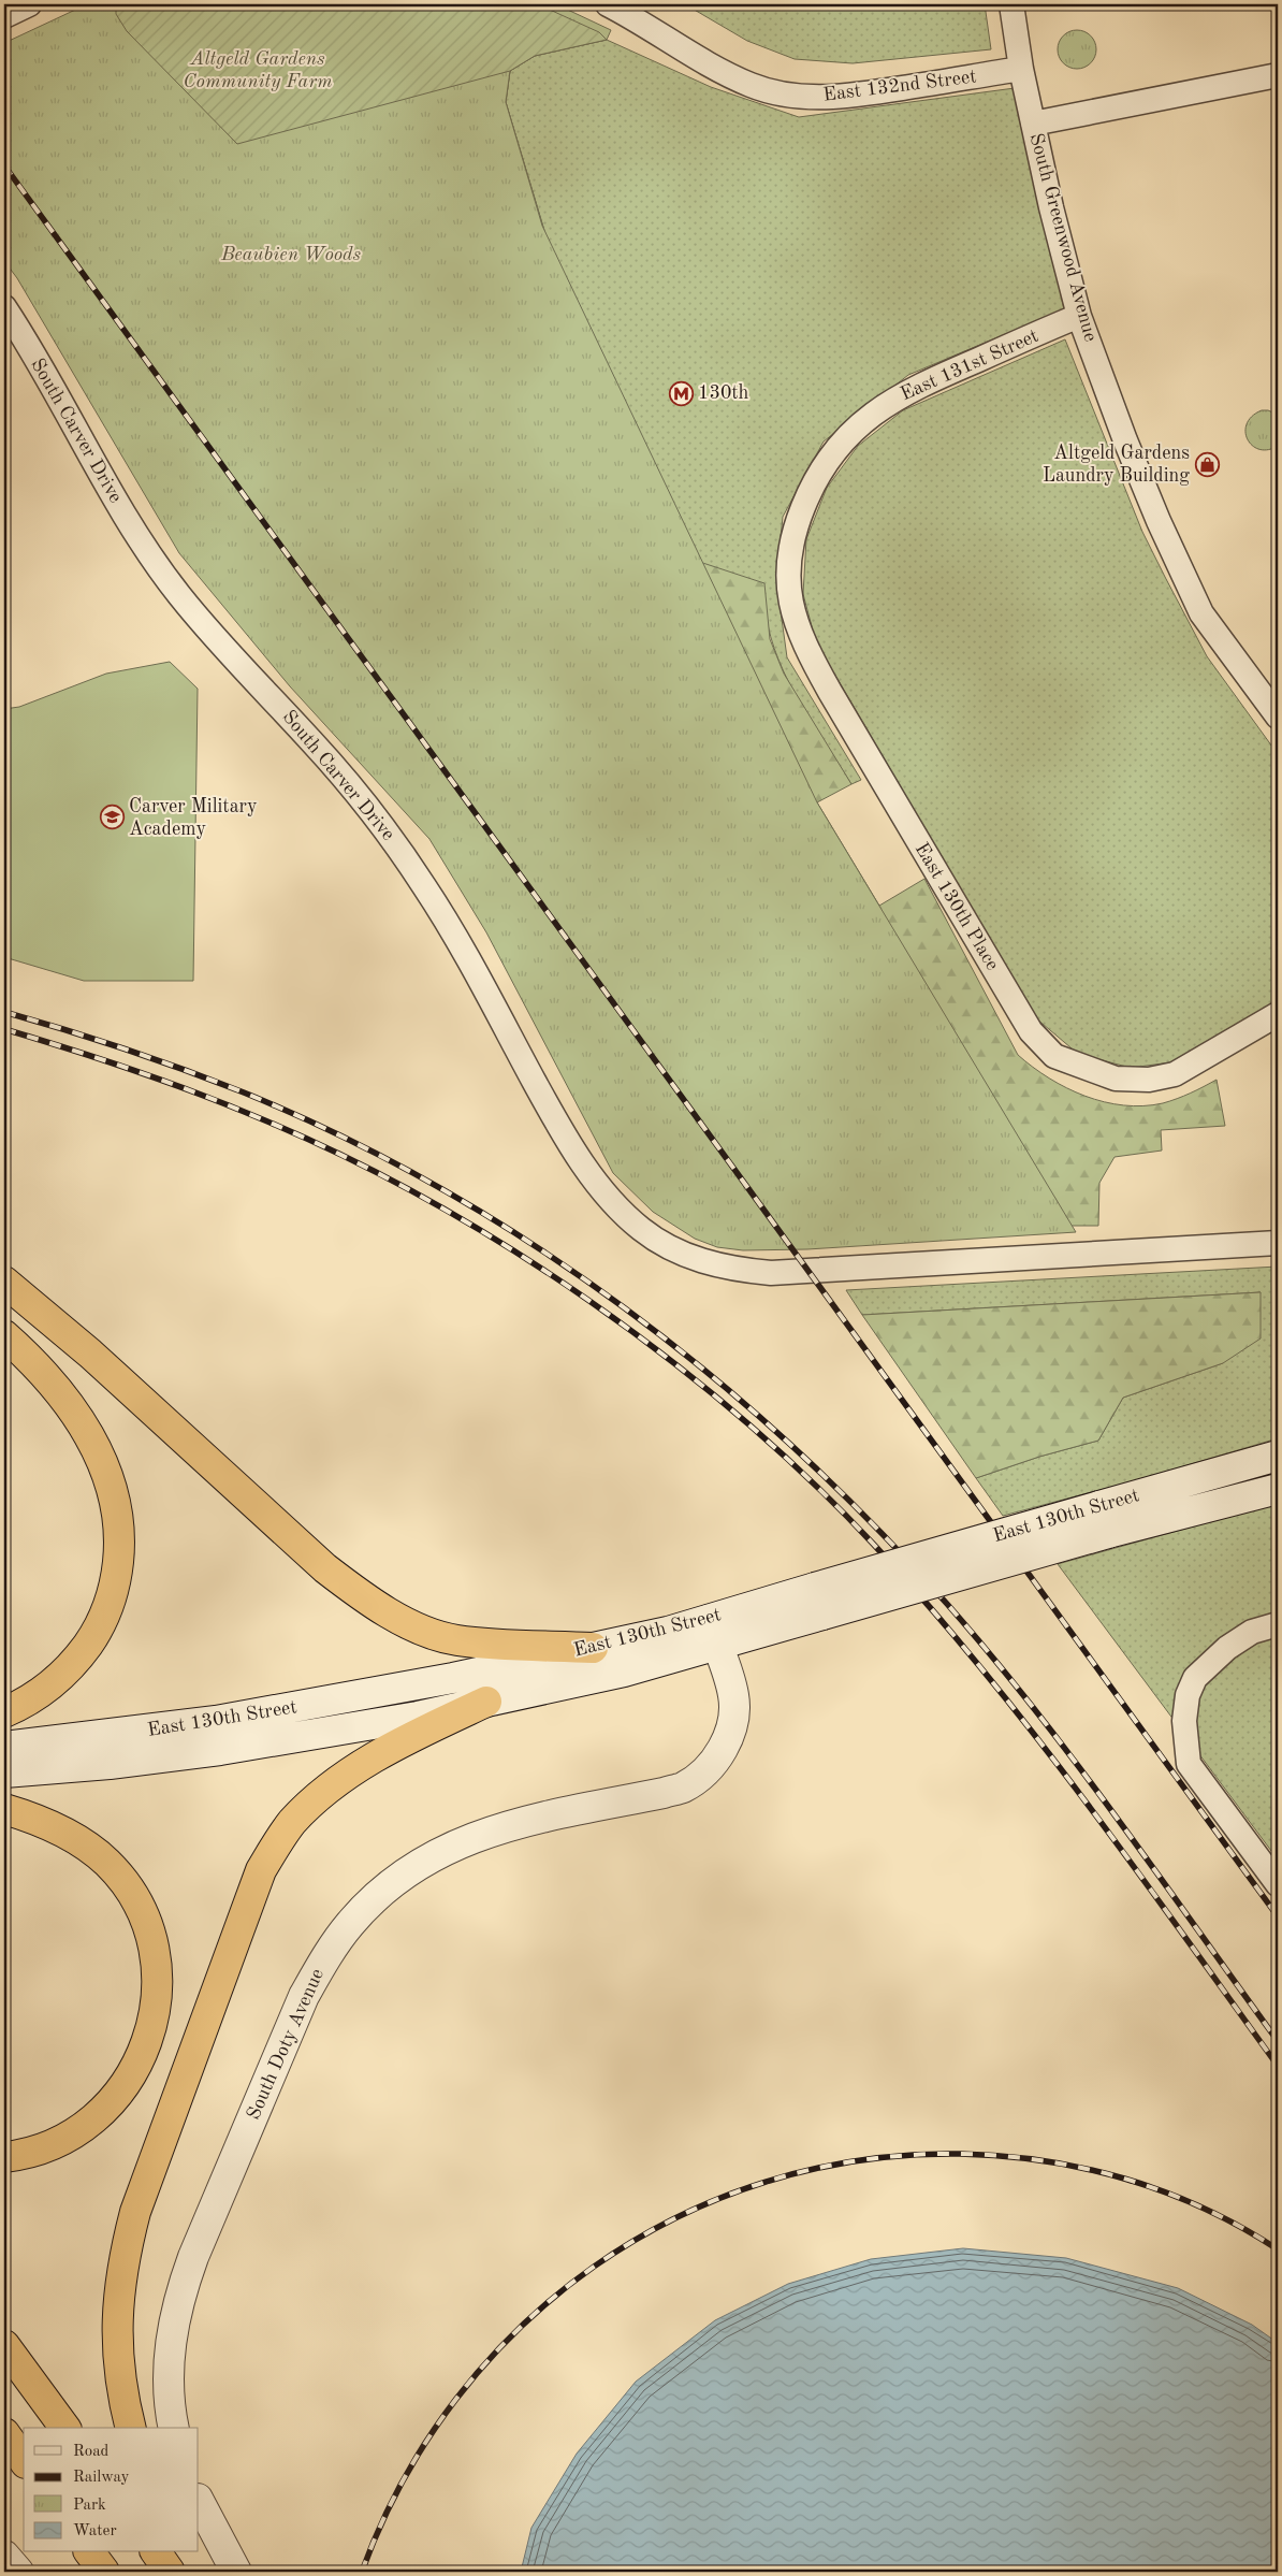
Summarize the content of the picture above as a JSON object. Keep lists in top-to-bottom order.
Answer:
{
  "streets": {
    "main road": ["East 130th Street", "South Doty Avenue"],
    "street": [
      "East 132nd Street",
      "South Greenwood Avenue",
      "East 131st Street",
      "South Carver Drive",
      "East 130th Place"
    ]
  },
  "crossings": [
    ["East 132nd Street", "South Greenwood Avenue"],
    ["South Greenwood Avenue", "East 131st Street"],
    ["East 131st Street", "East 130th Place"],
    ["East 130th Street", "South Doty Avenue"]
  ],
  "parks": ["Altgeld Gardens Community Farm", "Beaubien Woods"],
  "places": {
    "metro station": ["130th"],
    "shop": ["Altgeld Gardens Laundry Building"],
    "school or university": ["Carver Military Academy"]
  },
  "legend": [
    "Road",
    "Railway",
    "Park",
    "Water"
  ]
}
